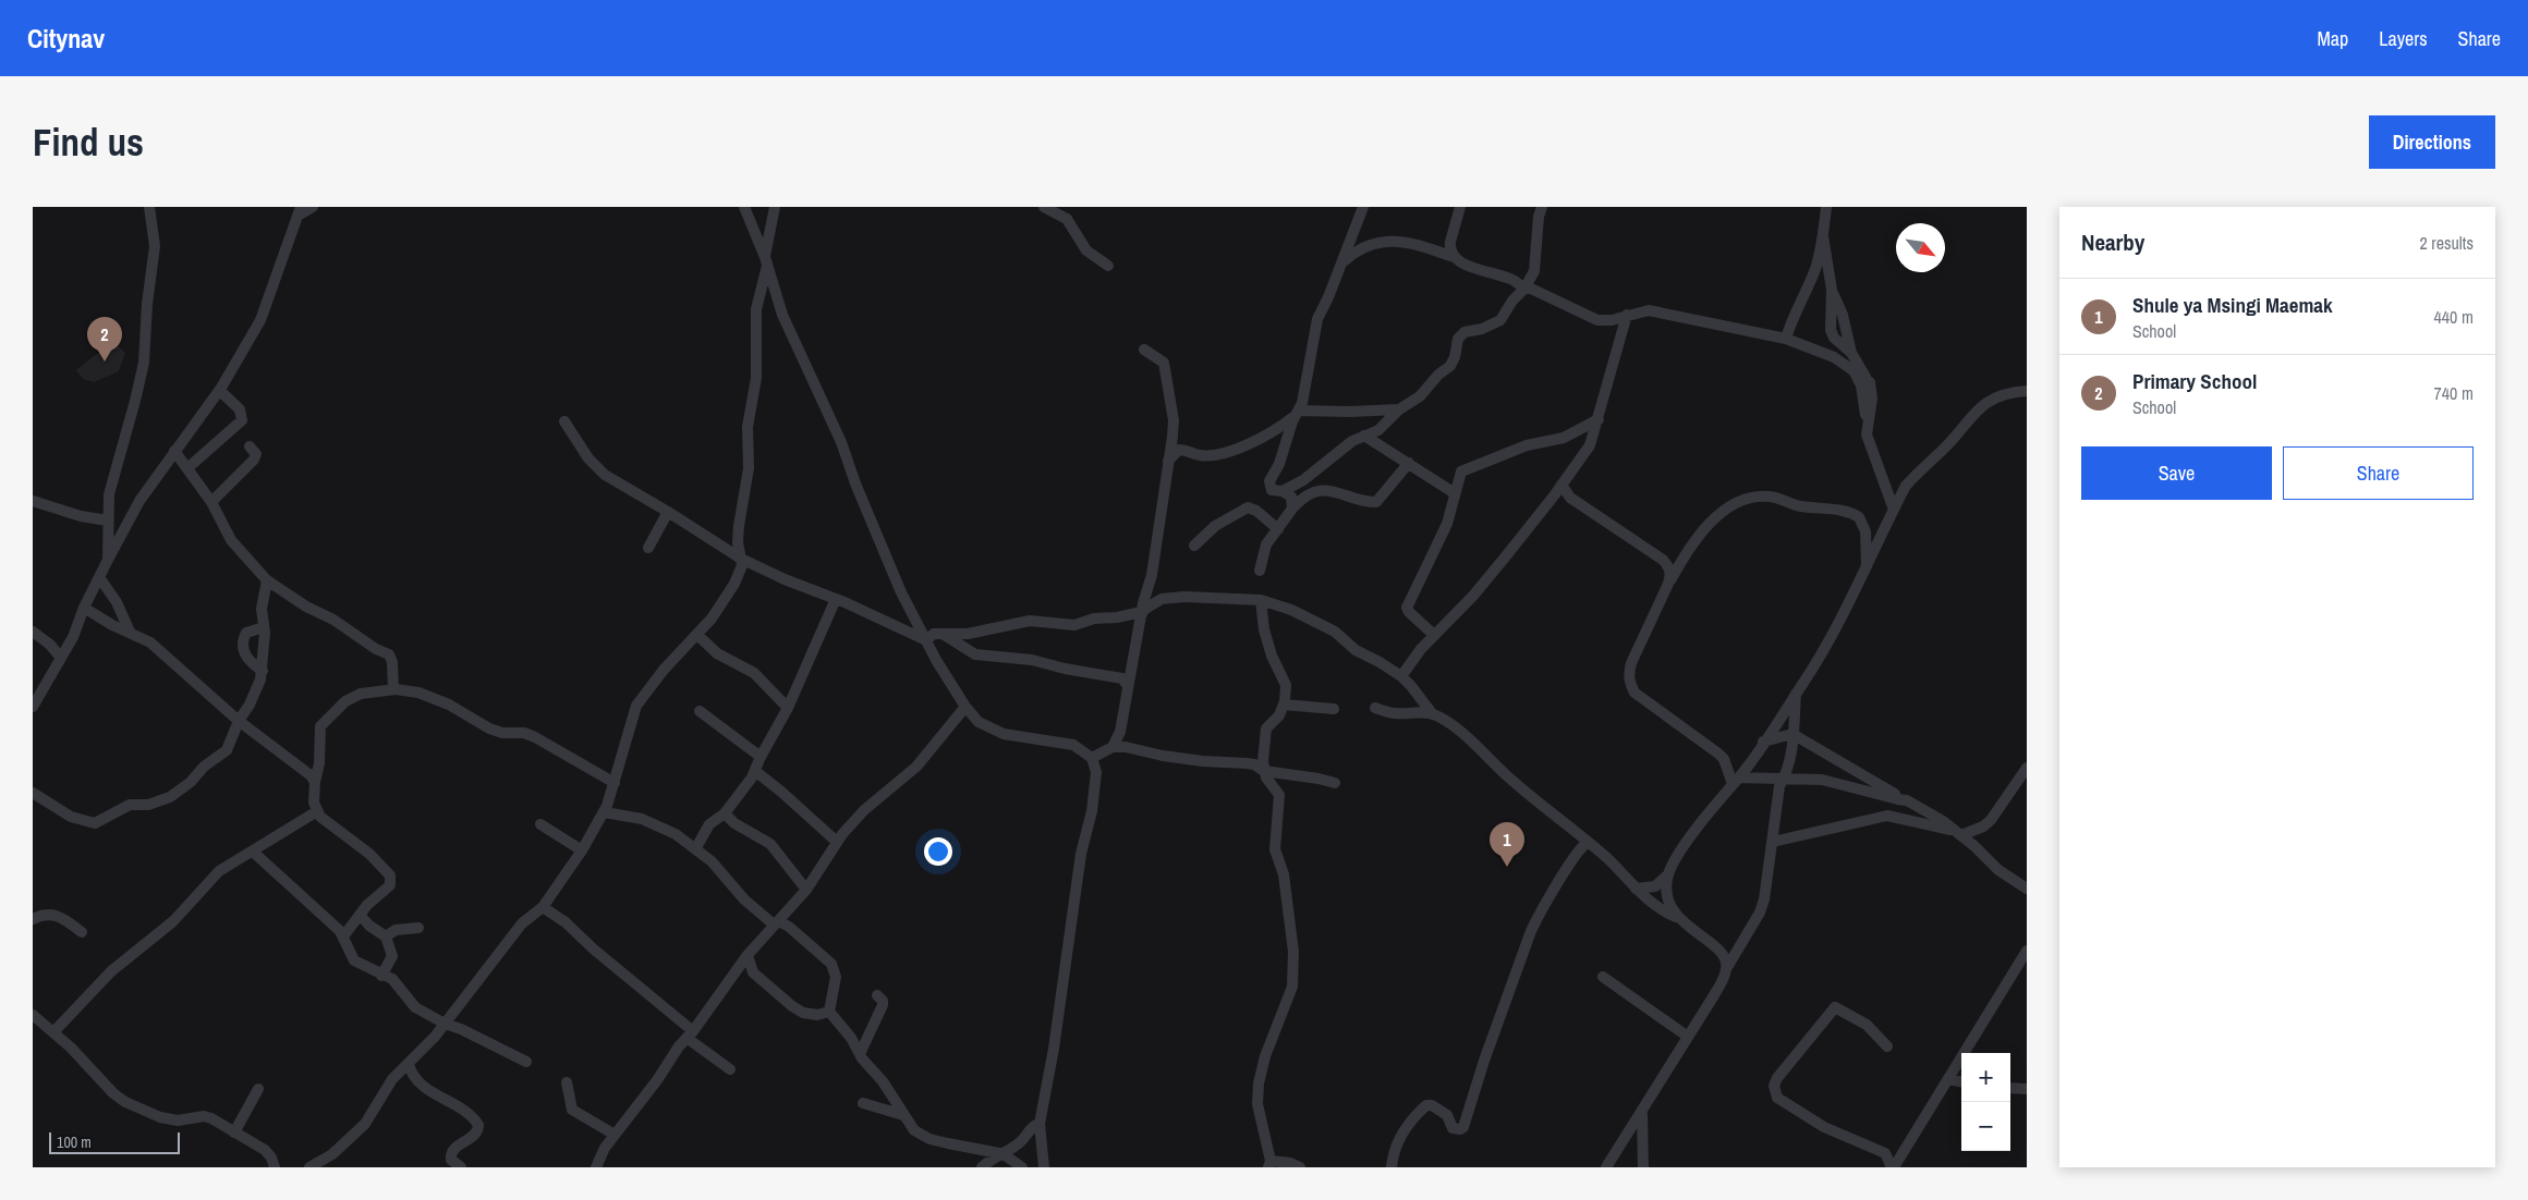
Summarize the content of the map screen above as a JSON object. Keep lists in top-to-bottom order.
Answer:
{
  "scale_bar": "100 m",
  "north": "bottom right",
  "page": {
    "header": "Citynav",
    "nav": ["Map", "Layers", "Share"],
    "buttons": [
      "Directions",
      ["Save", "Share"]
    ],
    "title": "Find us",
    "heading": ["Nearby", "2 results"],
    "list": [
      {
        "mark": "1",
        "name": "Shule ya Msingi Maemak",
        "note": "School",
        "value": "440 m"
      },
      {
        "mark": "2",
        "name": "Primary School",
        "note": "School",
        "value": "740 m"
      }
    ],
    "pins": ["2", "1"],
    "map_buttons": ["+", "−"],
    "scale": "100 m"
  }
}
